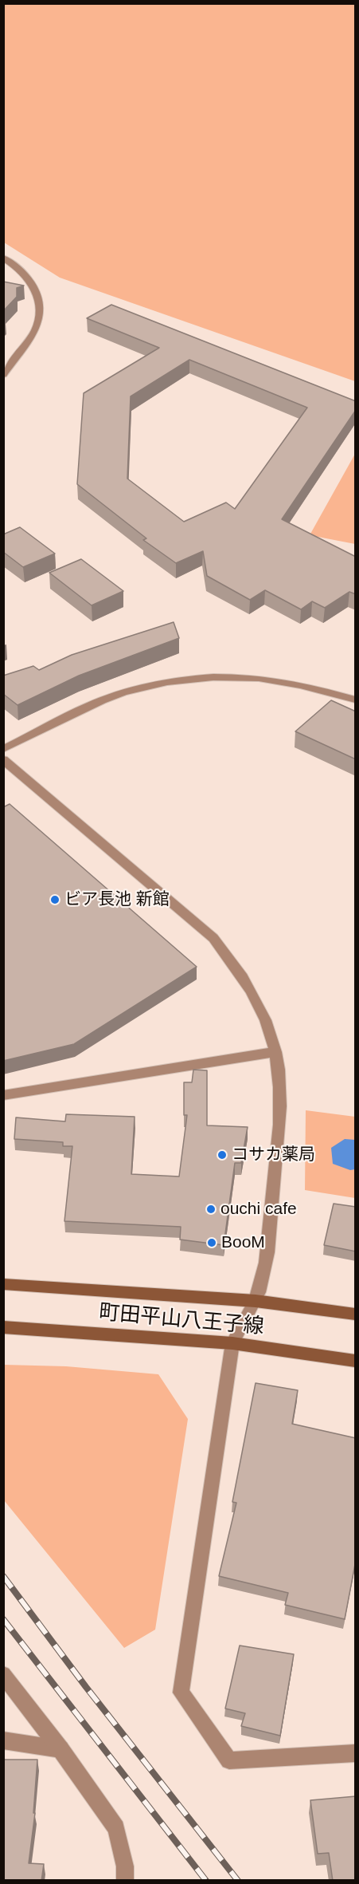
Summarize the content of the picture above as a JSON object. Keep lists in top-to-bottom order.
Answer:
{
  "streets": {
    "main road": ["町田平山八王子線"]
  },
  "places": [
    "ビア長池 新館",
    "コサカ薬局",
    "ouchi cafe",
    "BooM"
  ]
}
